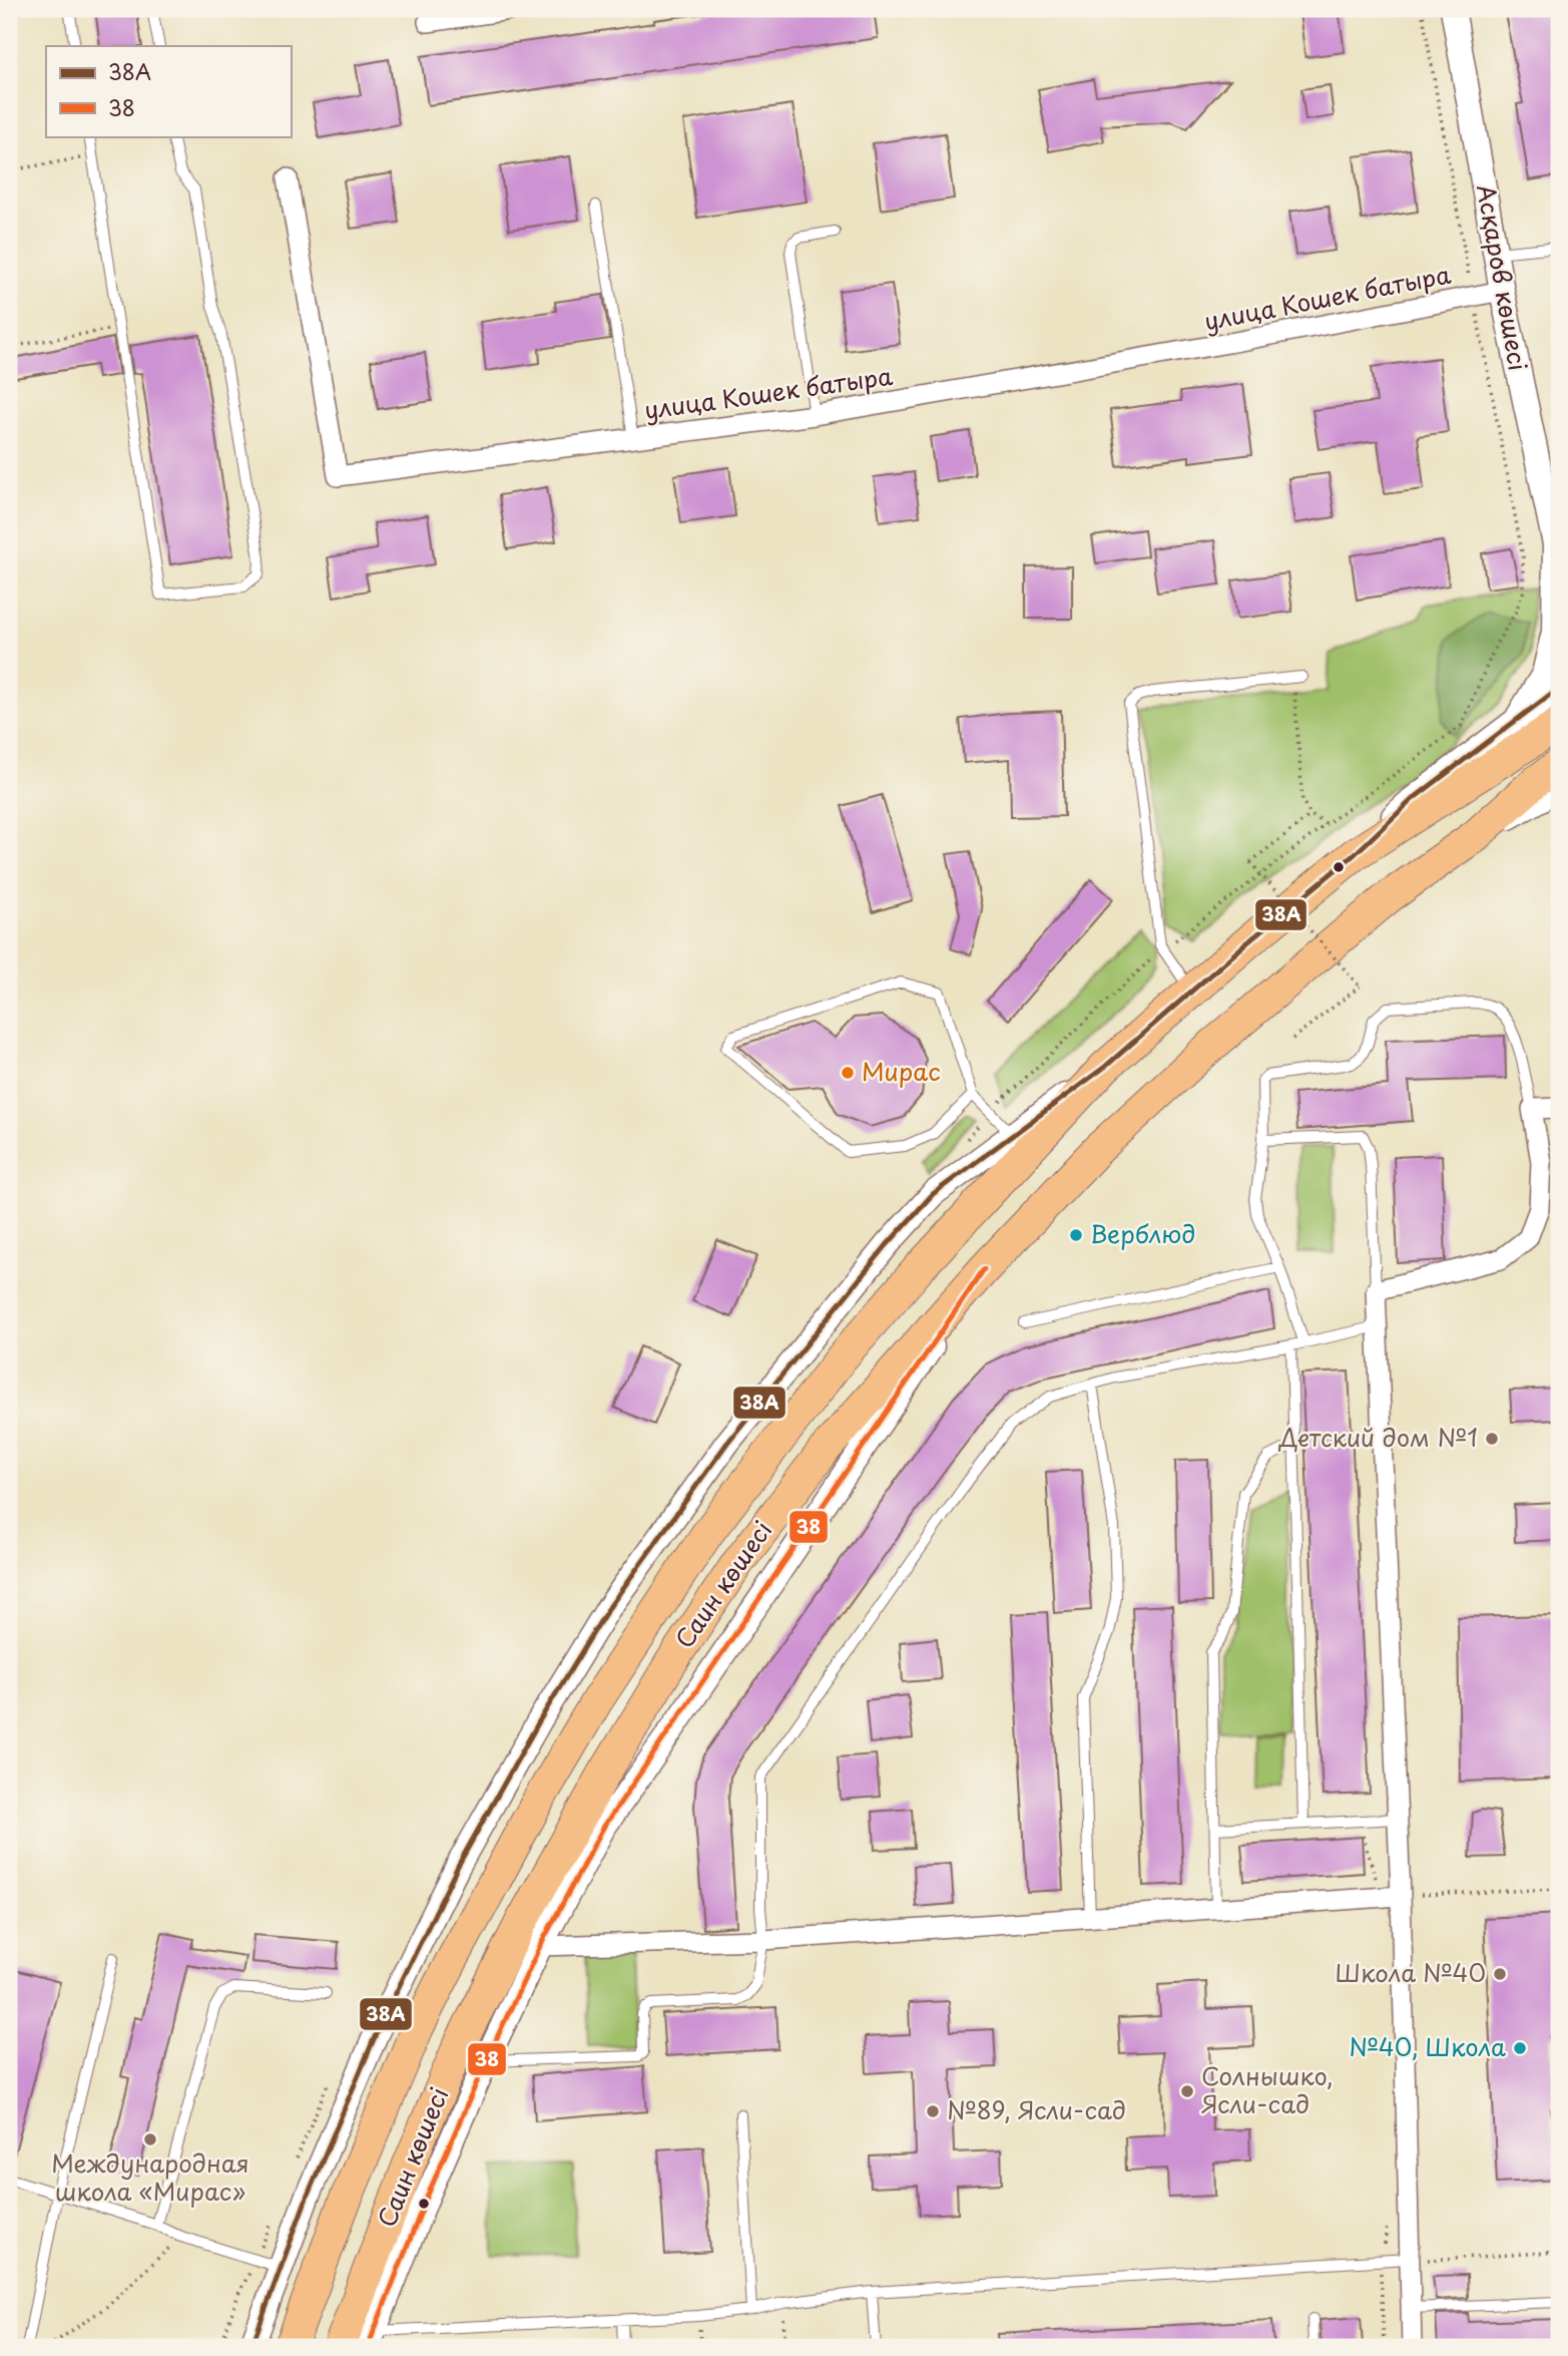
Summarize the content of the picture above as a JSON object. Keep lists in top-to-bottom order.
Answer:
{
  "streets": {
    "main road": ["Саин көшесі"],
    "street": ["Асқаров көшесі", "улица Кошек батыра"]
  },
  "crossings": [
    ["Асқаров көшесі", "улица Кошек батыра"]
  ],
  "places": [
    "Мирас",
    "Верблюд",
    "Детский дом №1",
    "Школа №40",
    "№40, Школа",
    "Солнышко, Ясли-сад",
    "№89, Ясли-сад",
    "Международная школа «Мирас»"
  ],
  "lines": ["transit line 38А", "transit line 38"],
  "legend": ["38А", "38"]
}
